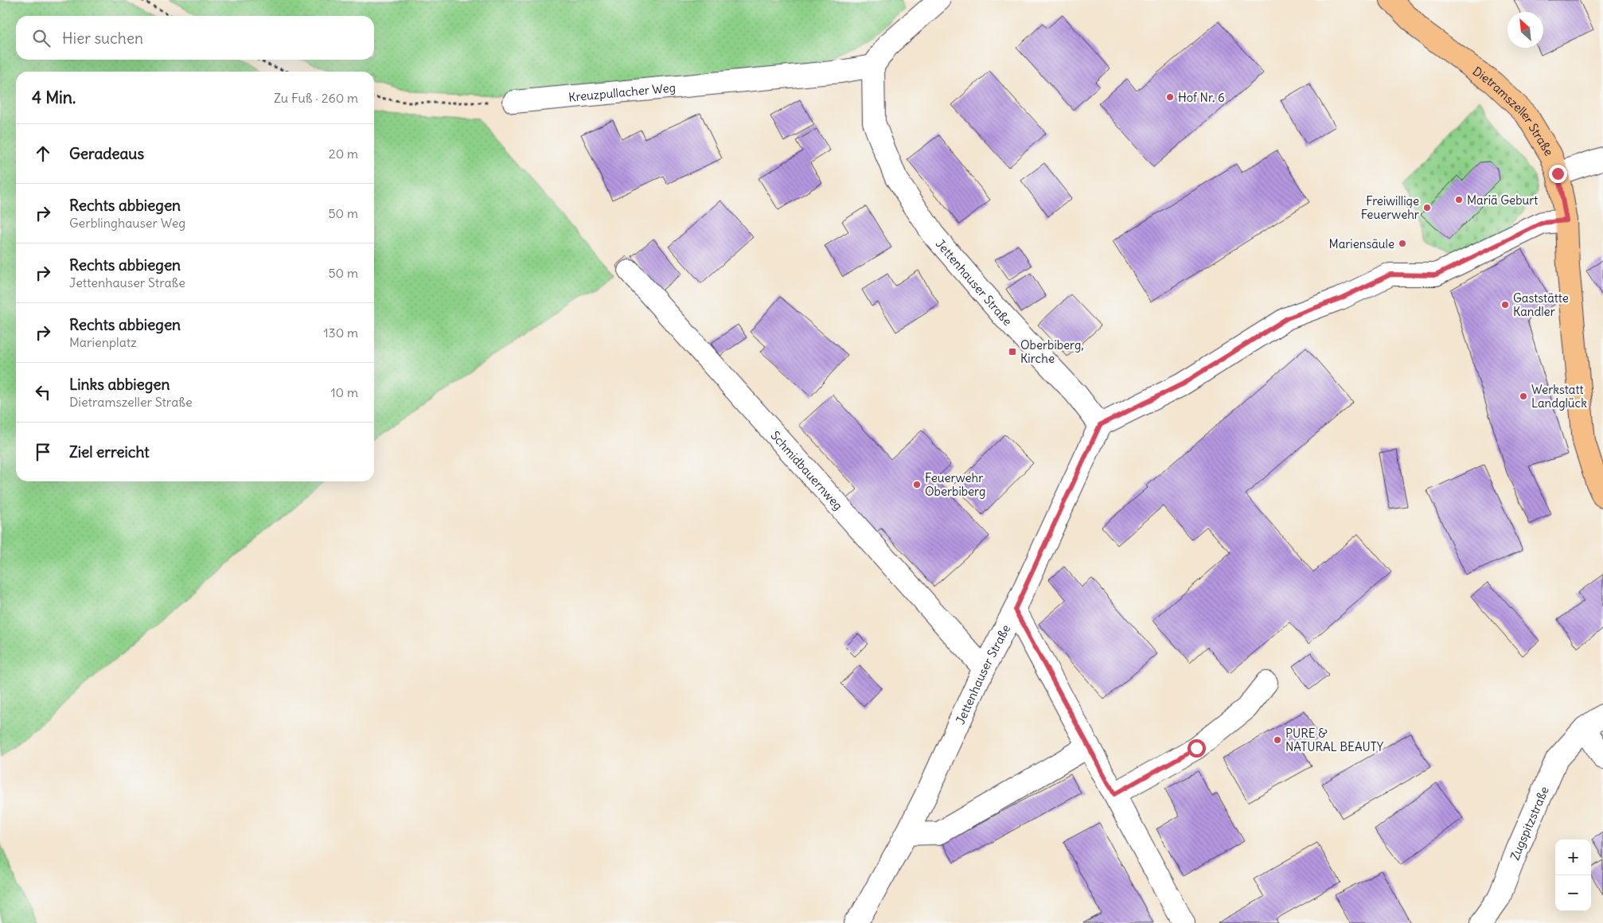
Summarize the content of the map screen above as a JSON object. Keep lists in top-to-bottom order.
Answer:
{
  "streets": {
    "main road": ["Dietramszeller Straße"],
    "street": [
      "Kreuzpullacher Weg",
      "Jettenhauser Straße",
      "Schmidbauernweg",
      "Zugspitzstraße"
    ]
  },
  "crossings": [
    ["Kreuzpullacher Weg", "Jettenhauser Straße"],
    ["Jettenhauser Straße", "Schmidbauernweg"]
  ],
  "places": {
    "other": [
      "Hof Nr. 6",
      "Mariä Geburt",
      "Freiwillige Feuerwehr",
      "Mariensäule",
      "Gaststätte Kandler",
      "Werkstatt Landglück",
      "Feuerwehr Oberbiberg",
      "PURE & NATURAL BEAUTY"
    ],
    "transit": ["Oberbiberg, Kirche"]
  },
  "north": "top left",
  "page": {
    "search": "Hier suchen",
    "heading": ["4 Min.", "Zu Fuß · 260 m"],
    "list": [
      ["Geradeaus", "20 m"],
      ["Rechts abbiegen", "Gerblinghauser Weg", "50 m"],
      ["Rechts abbiegen", "Jettenhauser Straße", "50 m"],
      ["Rechts abbiegen", "Marienplatz", "130 m"],
      ["Links abbiegen", "Dietramszeller Straße", "10 m"],
      "Ziel erreicht"
    ],
    "map_buttons": ["+", "−"]
  }
}
